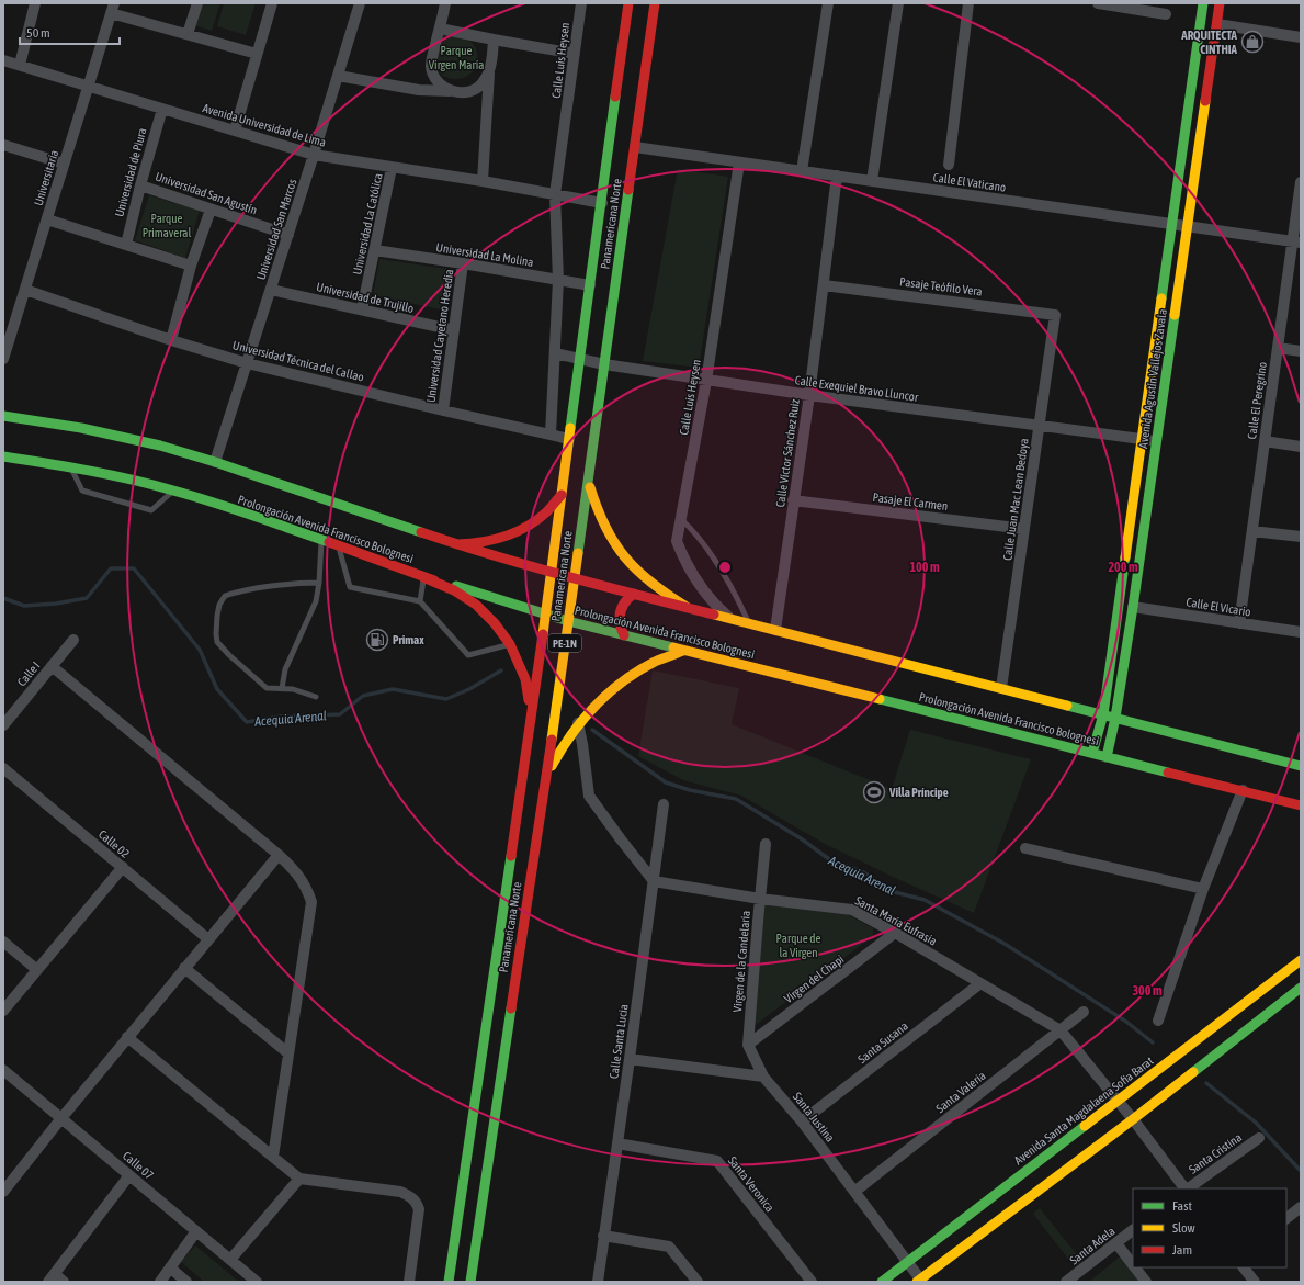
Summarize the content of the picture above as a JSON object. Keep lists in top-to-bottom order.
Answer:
{
  "streets": {
    "main road": [
      "Panamericana Norte",
      "Avenida Agustín Vallejos Zavala",
      "Prolongación Avenida Francisco Bolognesi",
      "PE-1N",
      "Avenida Santa Magdalaena Sofia Barat"
    ],
    "street": [
      "Calle Luis Heysen",
      "Avenida Universidad de Lima",
      "Universidad de Piura",
      "Universitaria",
      "Calle El Vaticano",
      "Universidad San Agustín",
      "Universidad La Católica",
      "Universidad San Marcos",
      "Universidad La Molina",
      "Pasaje Teófilo Vera",
      "Universidad de Trujillo",
      "Universidad Cayetano Heredia",
      "Universidad Técnica del Callao",
      "Calle Exequiel Bravo Lluncor",
      "Calle El Peregrino",
      "Calle Víctor Sánchez Ruiz",
      "Calle Juan Mac Lean Bedoya",
      "Pasaje El Carmen",
      "Calle El Vicario",
      "Calle I",
      "Calle 02",
      "Santa Maria Eufrasia",
      "Virgen de la Candelaria",
      "Virgen del Chapi",
      "Calle Santa Lucia",
      "Santa Susana",
      "Santa Valeria",
      "Santa Justina",
      "Santa Cristina",
      "Calle 07",
      "Santa Veronica",
      "Santa Adela"
    ]
  },
  "crossings": [
    ["Calle Luis Heysen", "Avenida Universidad de Lima"],
    ["Calle Luis Heysen", "Calle El Vaticano"],
    ["Calle Luis Heysen", "Universidad La Molina"],
    ["Calle Luis Heysen", "Universidad Técnica del Callao"],
    ["Calle Luis Heysen", "Calle Exequiel Bravo Lluncor"],
    ["Avenida Universidad de Lima", "Universidad de Piura"],
    ["Avenida Universidad de Lima", "Universitaria"],
    ["Avenida Universidad de Lima", "Universidad La Católica"],
    ["Avenida Universidad de Lima", "Panamericana Norte"],
    ["Avenida Universidad de Lima", "Universidad San Marcos"],
    ["Universidad de Piura", "Universidad San Agustín"],
    ["Universitaria", "Universidad Técnica del Callao"],
    ["Calle El Vaticano", "Panamericana Norte"],
    ["Calle El Vaticano", "Avenida Agustín Vallejos Zavala"],
    ["Calle El Vaticano", "Calle El Peregrino"],
    ["Calle El Vaticano", "Calle Víctor Sánchez Ruiz"],
    ["Universidad San Agustín", "Universidad San Marcos"],
    ["Universidad La Católica", "Universidad La Molina"],
    ["Universidad La Católica", "Universidad de Trujillo"],
    ["Panamericana Norte", "Universidad La Molina"],
    ["Panamericana Norte", "Universidad Técnica del Callao"],
    ["Panamericana Norte", "Calle Exequiel Bravo Lluncor"],
    ["Panamericana Norte", "Prolongación Avenida Francisco Bolognesi"],
    ["Universidad San Marcos", "Universidad de Trujillo"],
    ["Universidad San Marcos", "Universidad Técnica del Callao"],
    ["Universidad La Molina", "Universidad Cayetano Heredia"],
    ["Pasaje Teófilo Vera", "Calle Víctor Sánchez Ruiz"],
    ["Pasaje Teófilo Vera", "Calle Juan Mac Lean Bedoya"],
    ["Universidad de Trujillo", "Universidad Cayetano Heredia"],
    ["Universidad Cayetano Heredia", "Universidad Técnica del Callao"],
    ["Avenida Agustín Vallejos Zavala", "Calle Exequiel Bravo Lluncor"],
    ["Avenida Agustín Vallejos Zavala", "Prolongación Avenida Francisco Bolognesi"],
    ["Avenida Agustín Vallejos Zavala", "Calle El Vicario"],
    ["Calle Exequiel Bravo Lluncor", "Calle Víctor Sánchez Ruiz"],
    ["Calle Exequiel Bravo Lluncor", "Calle Juan Mac Lean Bedoya"],
    ["Calle El Peregrino", "Calle El Vicario"],
    ["Calle Víctor Sánchez Ruiz", "Pasaje El Carmen"],
    ["Calle Juan Mac Lean Bedoya", "Pasaje El Carmen"],
    ["Santa Maria Eufrasia", "Virgen de la Candelaria"],
    ["Santa Maria Eufrasia", "Virgen del Chapi"],
    ["Santa Maria Eufrasia", "Calle Santa Lucia"],
    ["Santa Maria Eufrasia", "Santa Susana"],
    ["Santa Maria Eufrasia", "Santa Valeria"],
    ["Santa Maria Eufrasia", "Avenida Santa Magdalaena Sofia Barat"],
    ["Virgen de la Candelaria", "Virgen del Chapi"],
    ["Calle Santa Lucia", "Santa Veronica"],
    ["Santa Susana", "Santa Justina"],
    ["Santa Valeria", "Santa Justina"],
    ["Avenida Santa Magdalaena Sofia Barat", "Santa Justina"]
  ],
  "water": ["Acequia Arenal"],
  "parks": ["Parque Virgen María", "Parque Primaveral", "Parque de la Virgen"],
  "places": {
    "shop": ["ARQUITECTA CINTHIA"],
    "fuel station": ["Primax"],
    "sports": ["Villa Príncipe"]
  },
  "legend": ["Fast", "Slow", "Jam"],
  "scale_bar": "50 m",
  "rings": ["100 m", "200 m", "300 m"]
}
